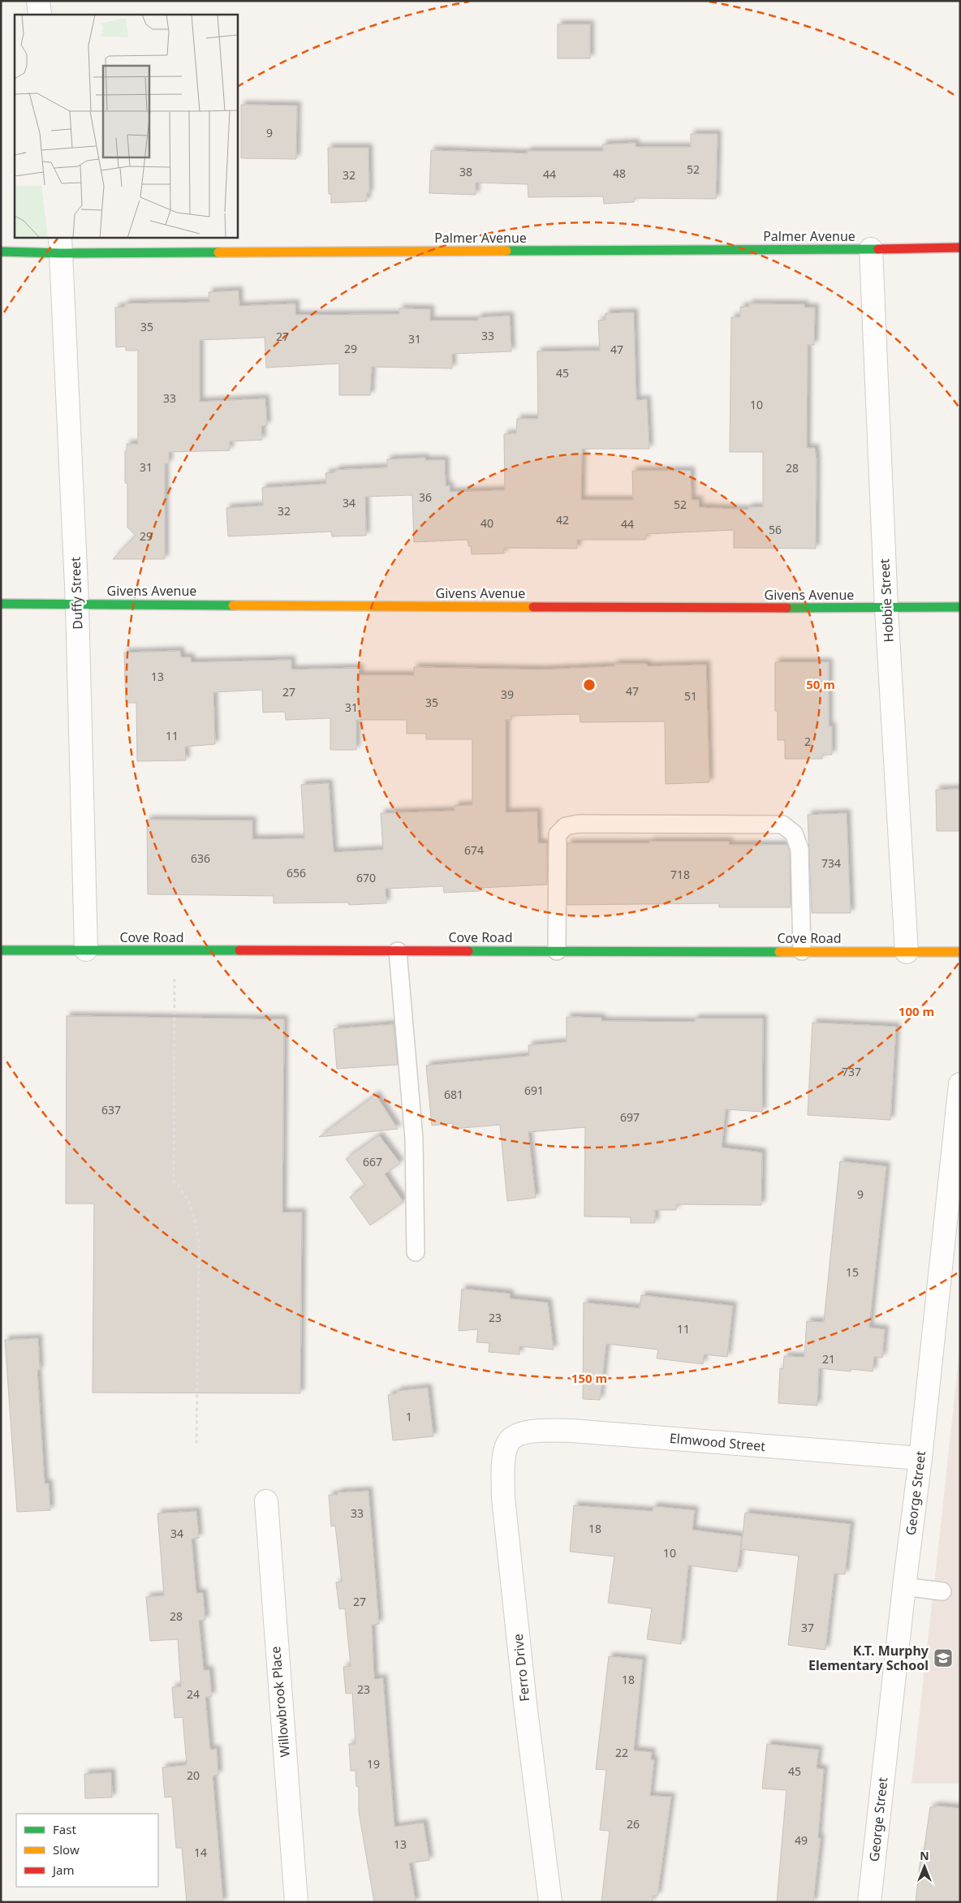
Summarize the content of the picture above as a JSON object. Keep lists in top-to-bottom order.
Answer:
{
  "streets": {
    "street": [
      "Palmer Avenue",
      "Givens Avenue",
      "Duffy Street",
      "Hobbie Street",
      "Cove Road",
      "Elmwood Street",
      "George Street",
      "Ferro Drive",
      "Willowbrook Place"
    ]
  },
  "crossings": [
    ["Palmer Avenue", "Duffy Street"],
    ["Palmer Avenue", "Hobbie Street"],
    ["Givens Avenue", "Duffy Street"],
    ["Givens Avenue", "Hobbie Street"],
    ["Duffy Street", "Cove Road"],
    ["Hobbie Street", "Cove Road"],
    ["Elmwood Street", "George Street"],
    ["Elmwood Street", "Ferro Drive"]
  ],
  "places": {
    "school or university": ["K.T. Murphy Elementary School"]
  },
  "house_numbers": [
    "9",
    "52",
    "38",
    "48",
    "44",
    "32",
    "35",
    "33",
    "27",
    "31",
    "29",
    "47",
    "45",
    "33",
    "10",
    "31",
    "28",
    "36",
    "34",
    "52",
    "32",
    "42",
    "40",
    "44",
    "56",
    "29",
    "13",
    "47",
    "27",
    "39",
    "51",
    "35",
    "31",
    "11",
    "2",
    "674",
    "636",
    "734",
    "656",
    "718",
    "670",
    "737",
    "691",
    "681",
    "637",
    "697",
    "667",
    "9",
    "15",
    "23",
    "11",
    "21",
    "1",
    "33",
    "18",
    "34",
    "10",
    "27",
    "28",
    "37",
    "18",
    "23",
    "24",
    "22",
    "19",
    "45",
    "20",
    "26",
    "49",
    "13",
    "14"
  ],
  "legend": ["Fast", "Slow", "Jam"],
  "north": "top",
  "rings": ["50 m", "100 m", "150 m"]
}
